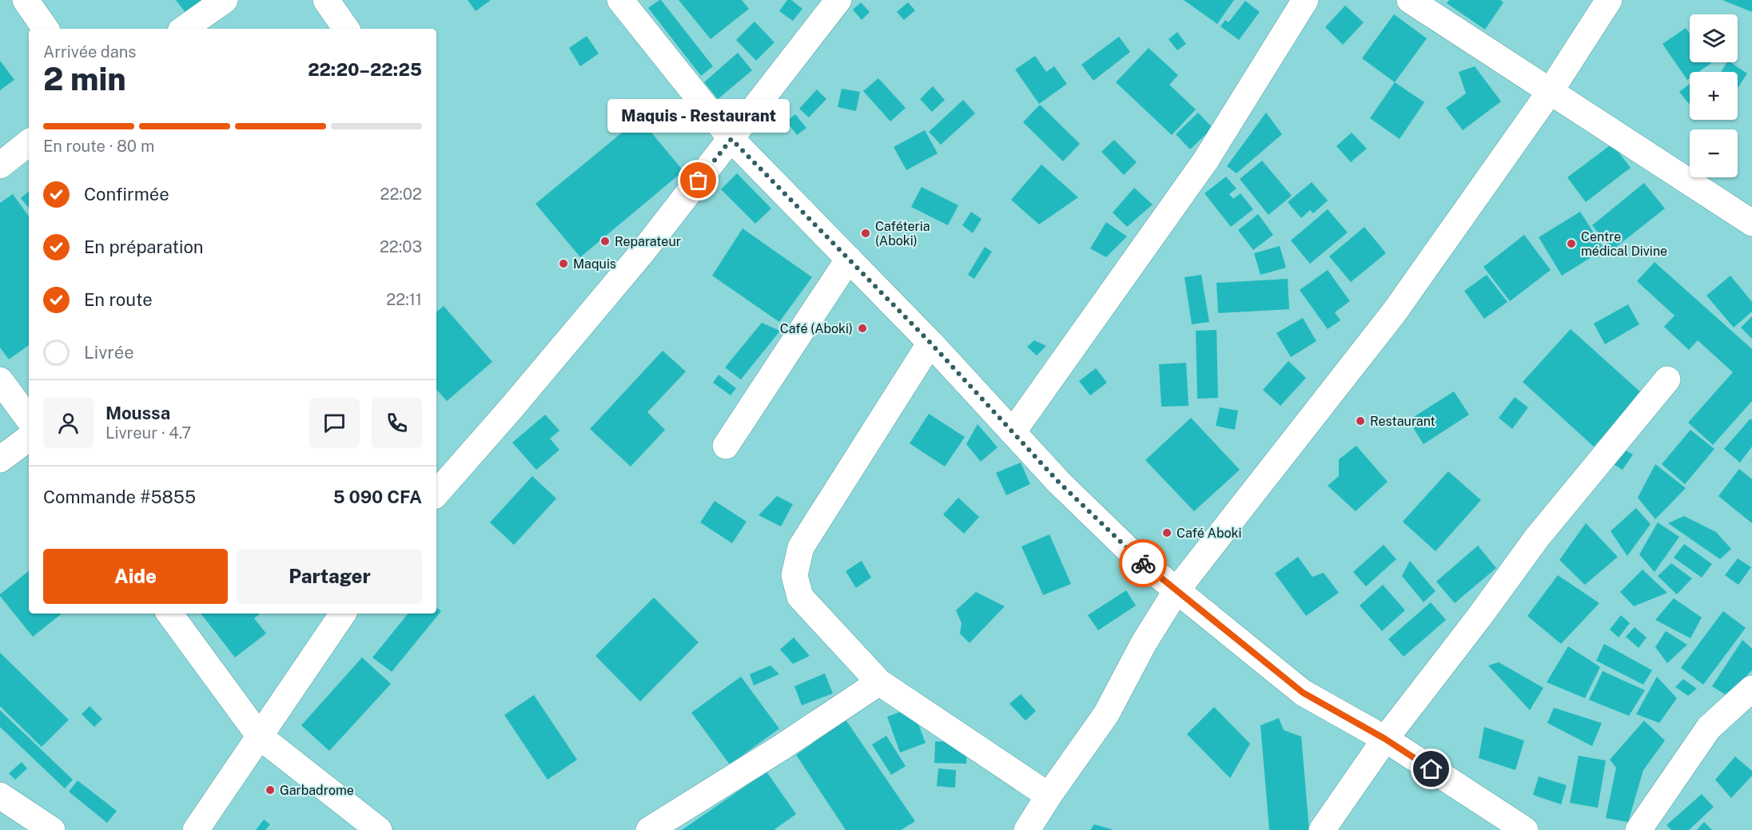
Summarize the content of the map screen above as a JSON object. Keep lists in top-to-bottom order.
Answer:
{
  "places": [
    "Maquis - Restaurant",
    "Caféteria (Aboki)",
    "Reparateur",
    "Centre médical Divine",
    "Maquis",
    "Café (Aboki)",
    "Restaurant",
    "Café Aboki",
    "Garbadrome"
  ],
  "page": {
    "map_buttons": ["+", "−"],
    "heading": ["2 min", "Arrivée dans", "22:20–22:25"],
    "panel": [
      "Moussa",
      "Livreur · 4.7",
      "Commande #5855",
      "5 090 CFA"
    ],
    "bubble": "Maquis - Restaurant",
    "bar": "En route · 80 m",
    "list": [
      ["Confirmée", "22:02"],
      ["En préparation", "22:03"],
      ["En route", "22:11"],
      "Livrée"
    ],
    "buttons": ["Aide", "Partager"]
  }
}
